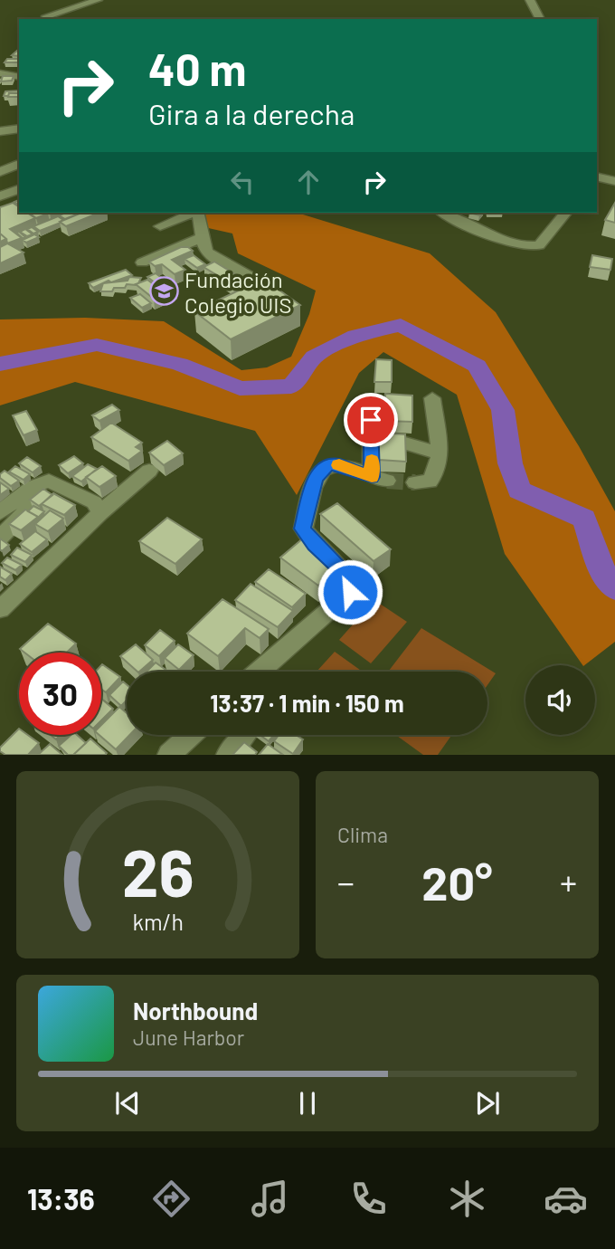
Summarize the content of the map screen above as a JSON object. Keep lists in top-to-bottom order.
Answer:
{
  "places": {
    "school or university": ["Fundación Colegio UIS"]
  },
  "page": {
    "turn": ["40 m", "Gira a la derecha"],
    "limit": "30",
    "trip": "13:37 · 1 min · 150 m",
    "tile": "Clima",
    "heat": ["−", "20°", "+"],
    "song": ["Northbound", "June Harbor"],
    "tabs": "13:36",
    "gauge": ["26", "km/h"]
  }
}
